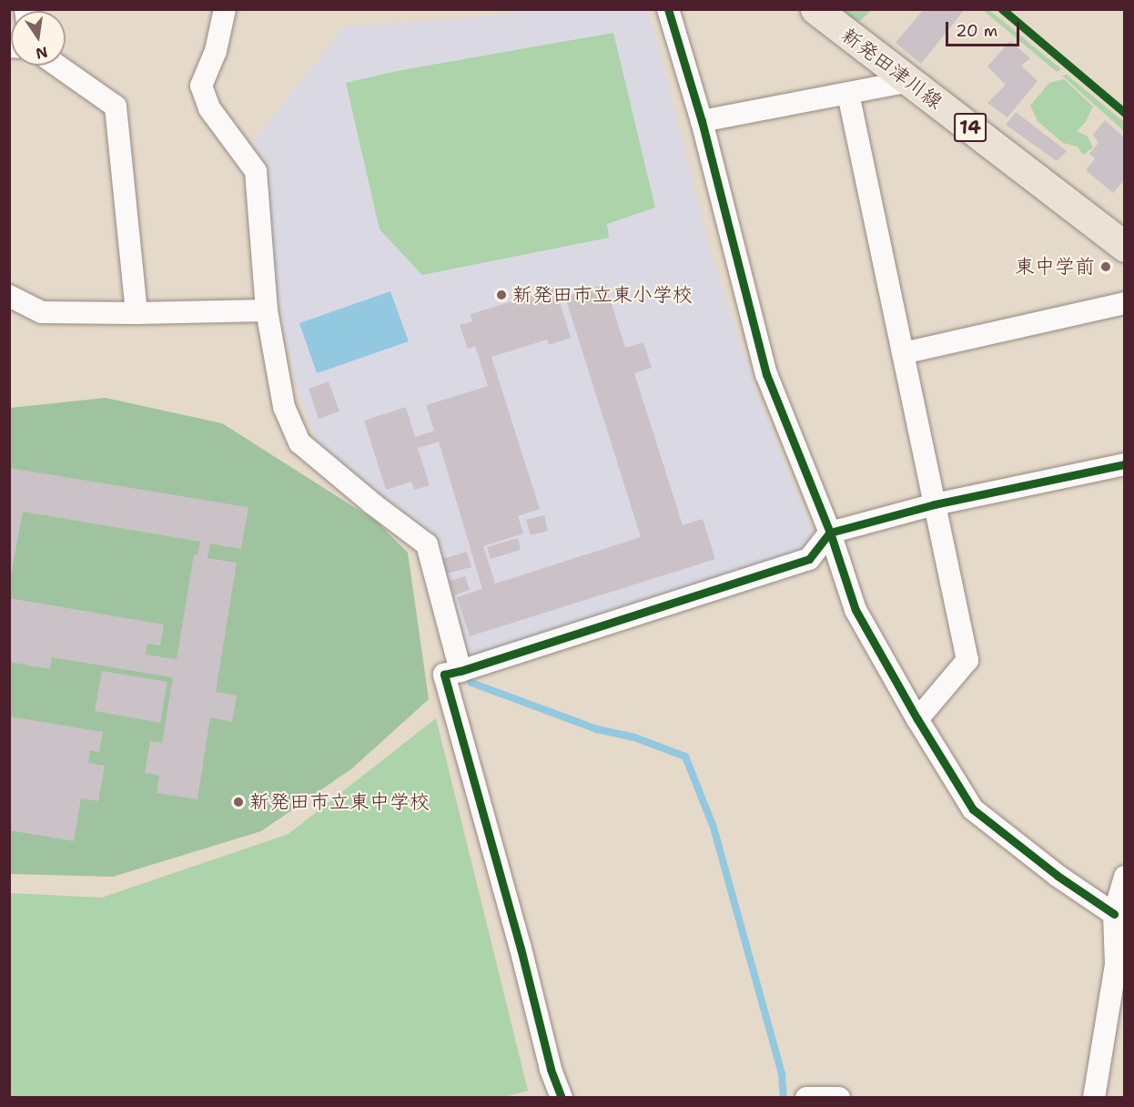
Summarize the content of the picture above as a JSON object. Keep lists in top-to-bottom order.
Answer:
{
  "streets": {
    "main road": ["新発田津川線", "14"]
  },
  "places": ["東中学前", "新発田市立東小学校", "新発田市立東中学校"],
  "scale_bar": "20 m",
  "north": "bottom"
}
